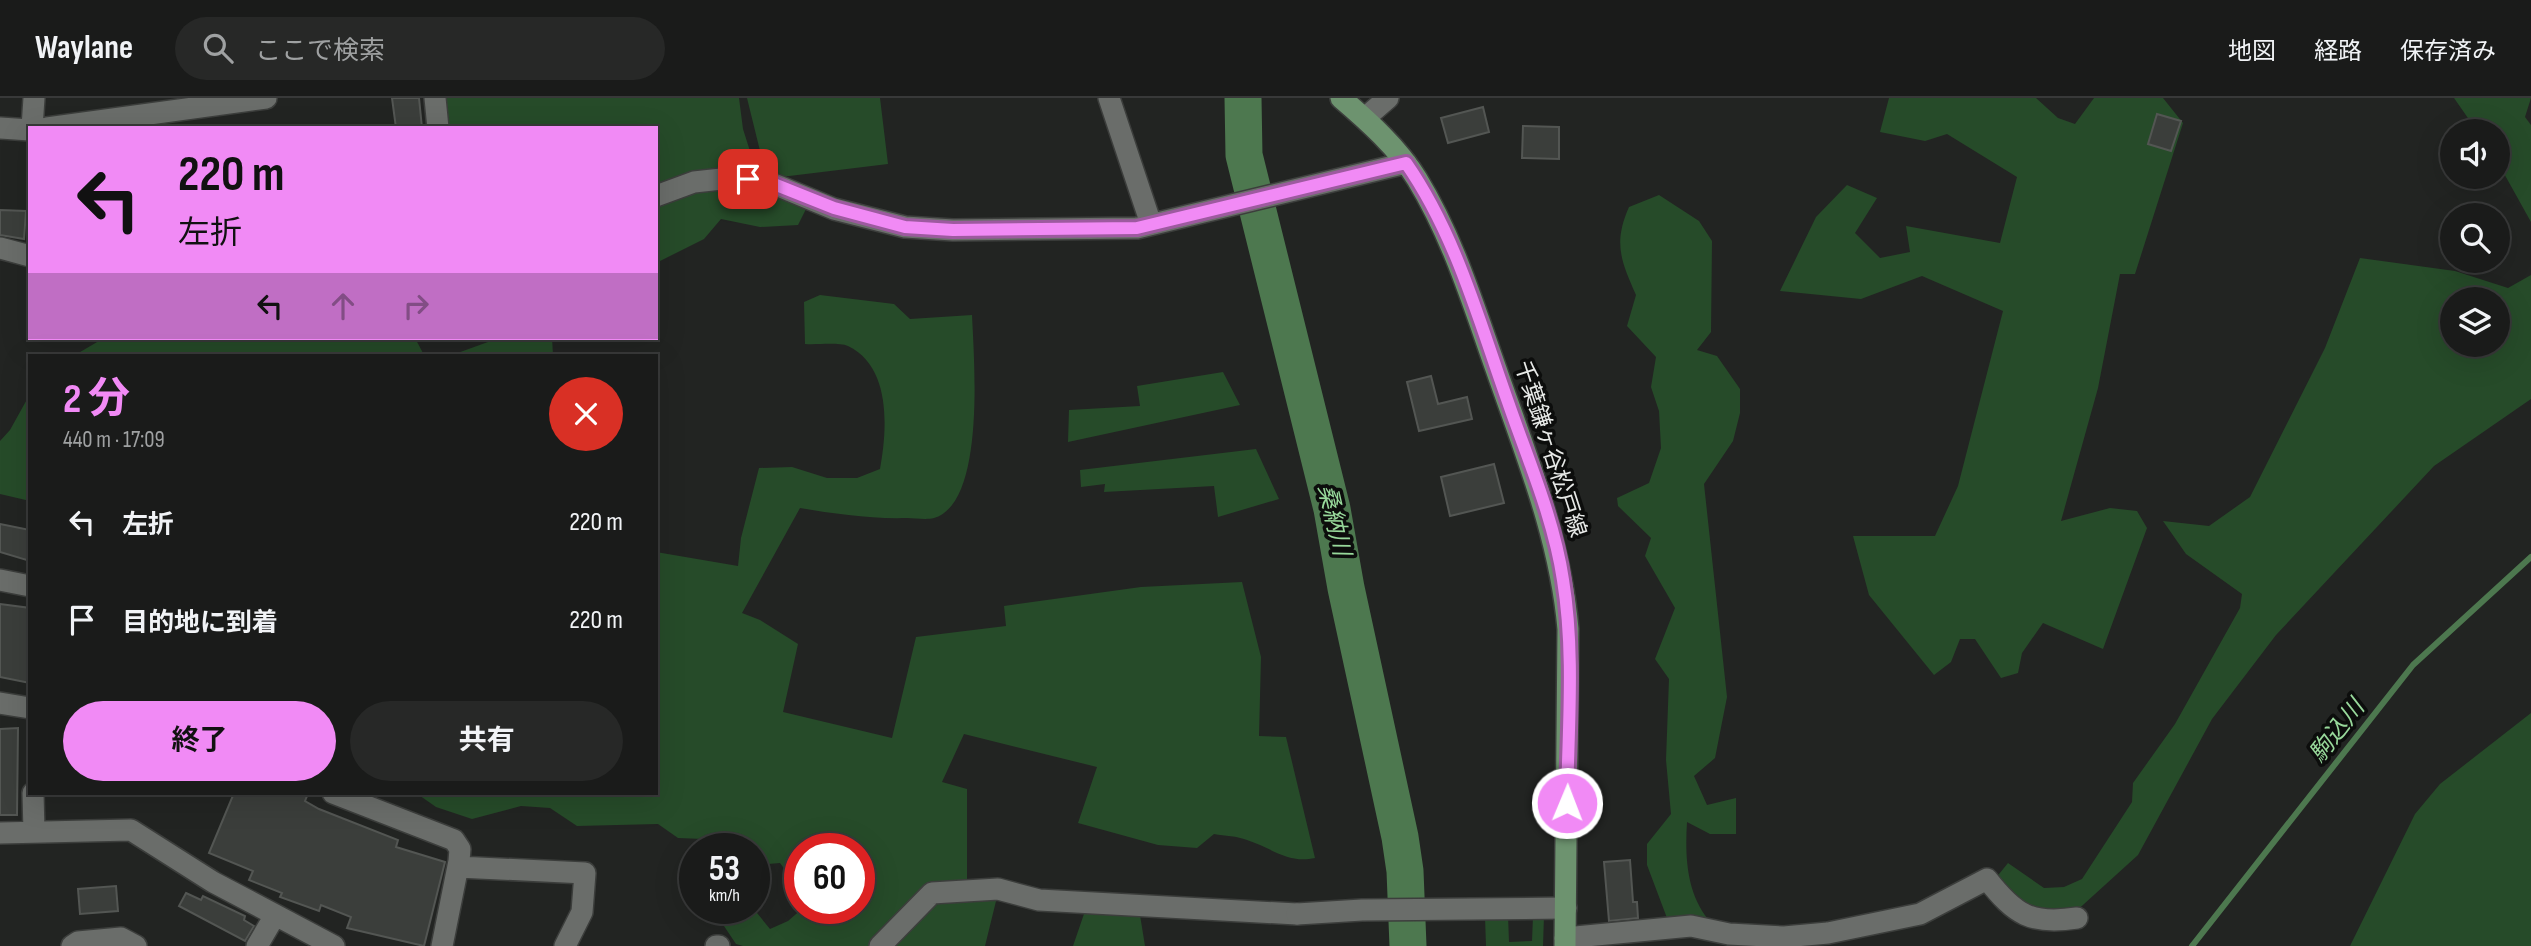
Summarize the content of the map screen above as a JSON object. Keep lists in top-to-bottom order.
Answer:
{
  "streets": {
    "main road": ["千葉鎌ヶ谷松戸線"]
  },
  "water": ["桑納川", "駒込川"],
  "page": {
    "header": "Waylane",
    "search": "ここで検索",
    "nav": ["地図", "経路", "保存済み"],
    "turn": ["220 m", "左折"],
    "heading": ["2 分", "440 m · 17:09"],
    "list": [
      {
        "name": "左折",
        "value": "220 m"
      },
      {
        "name": "目的地に到着",
        "value": "220 m"
      }
    ],
    "buttons": ["終了", "共有"],
    "speed": "53 km/h",
    "limit": "60"
  }
}
